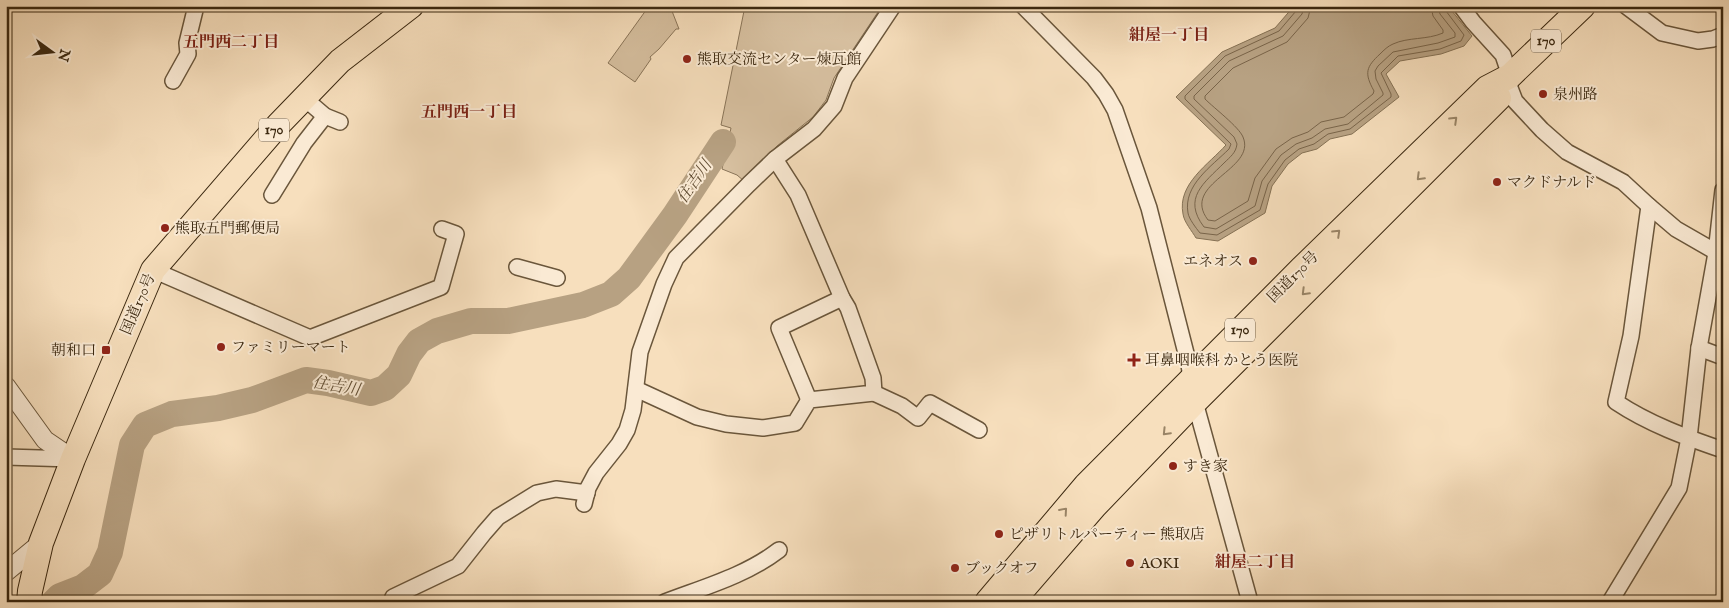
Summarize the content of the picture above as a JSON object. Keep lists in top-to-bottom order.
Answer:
{
  "streets": {
    "highway": ["170", "国道170号"]
  },
  "districts": [
    "紺屋一丁目",
    "五門西二丁目",
    "五門西一丁目",
    "紺屋二丁目"
  ],
  "water": ["住吉川"],
  "places": {
    "other": [
      "熊取交流センター煉瓦館",
      "泉州路",
      "マクドナルド",
      "熊取五門郵便局",
      "エネオス",
      "ファミリーマート",
      "すき家",
      "ピザリトルパーティー 熊取店",
      "AOKI",
      "ブックオフ"
    ],
    "transit": ["朝和口"],
    "health": ["耳鼻咽喉科 かとう医院"]
  },
  "north": "right"
}
